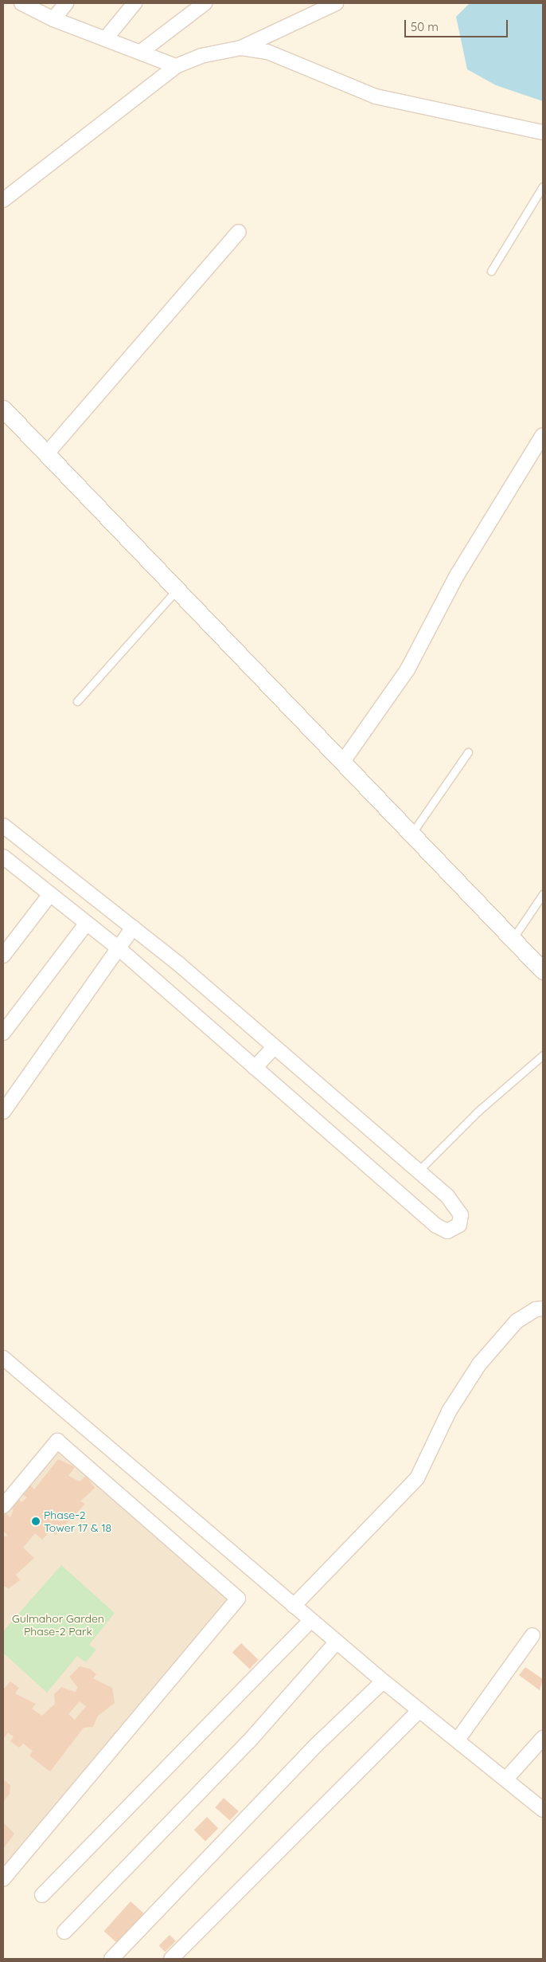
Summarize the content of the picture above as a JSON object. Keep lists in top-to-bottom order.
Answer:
{
  "parks": ["Gulmahor Garden Phase-2 Park"],
  "places": ["Phase-2 Tower 17 & 18"],
  "scale_bar": "50 m"
}
